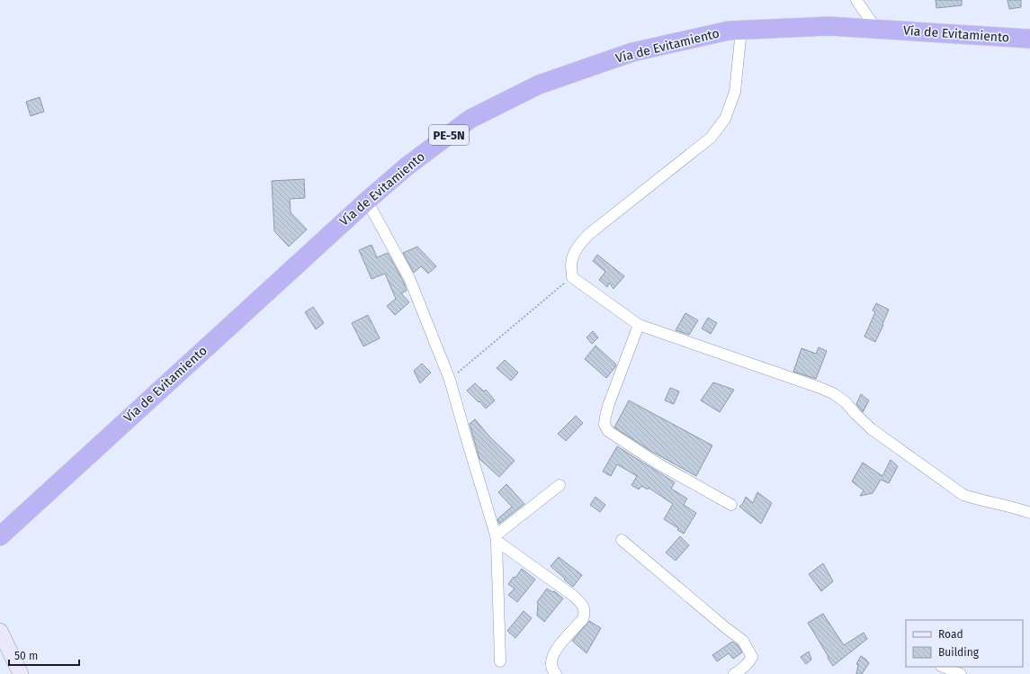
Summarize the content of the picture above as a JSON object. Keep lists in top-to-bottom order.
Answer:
{
  "streets": {
    "highway": ["Vía de Evitamiento", "PE-5N"]
  },
  "legend": ["Road", "Building"],
  "scale_bar": "50 m"
}
